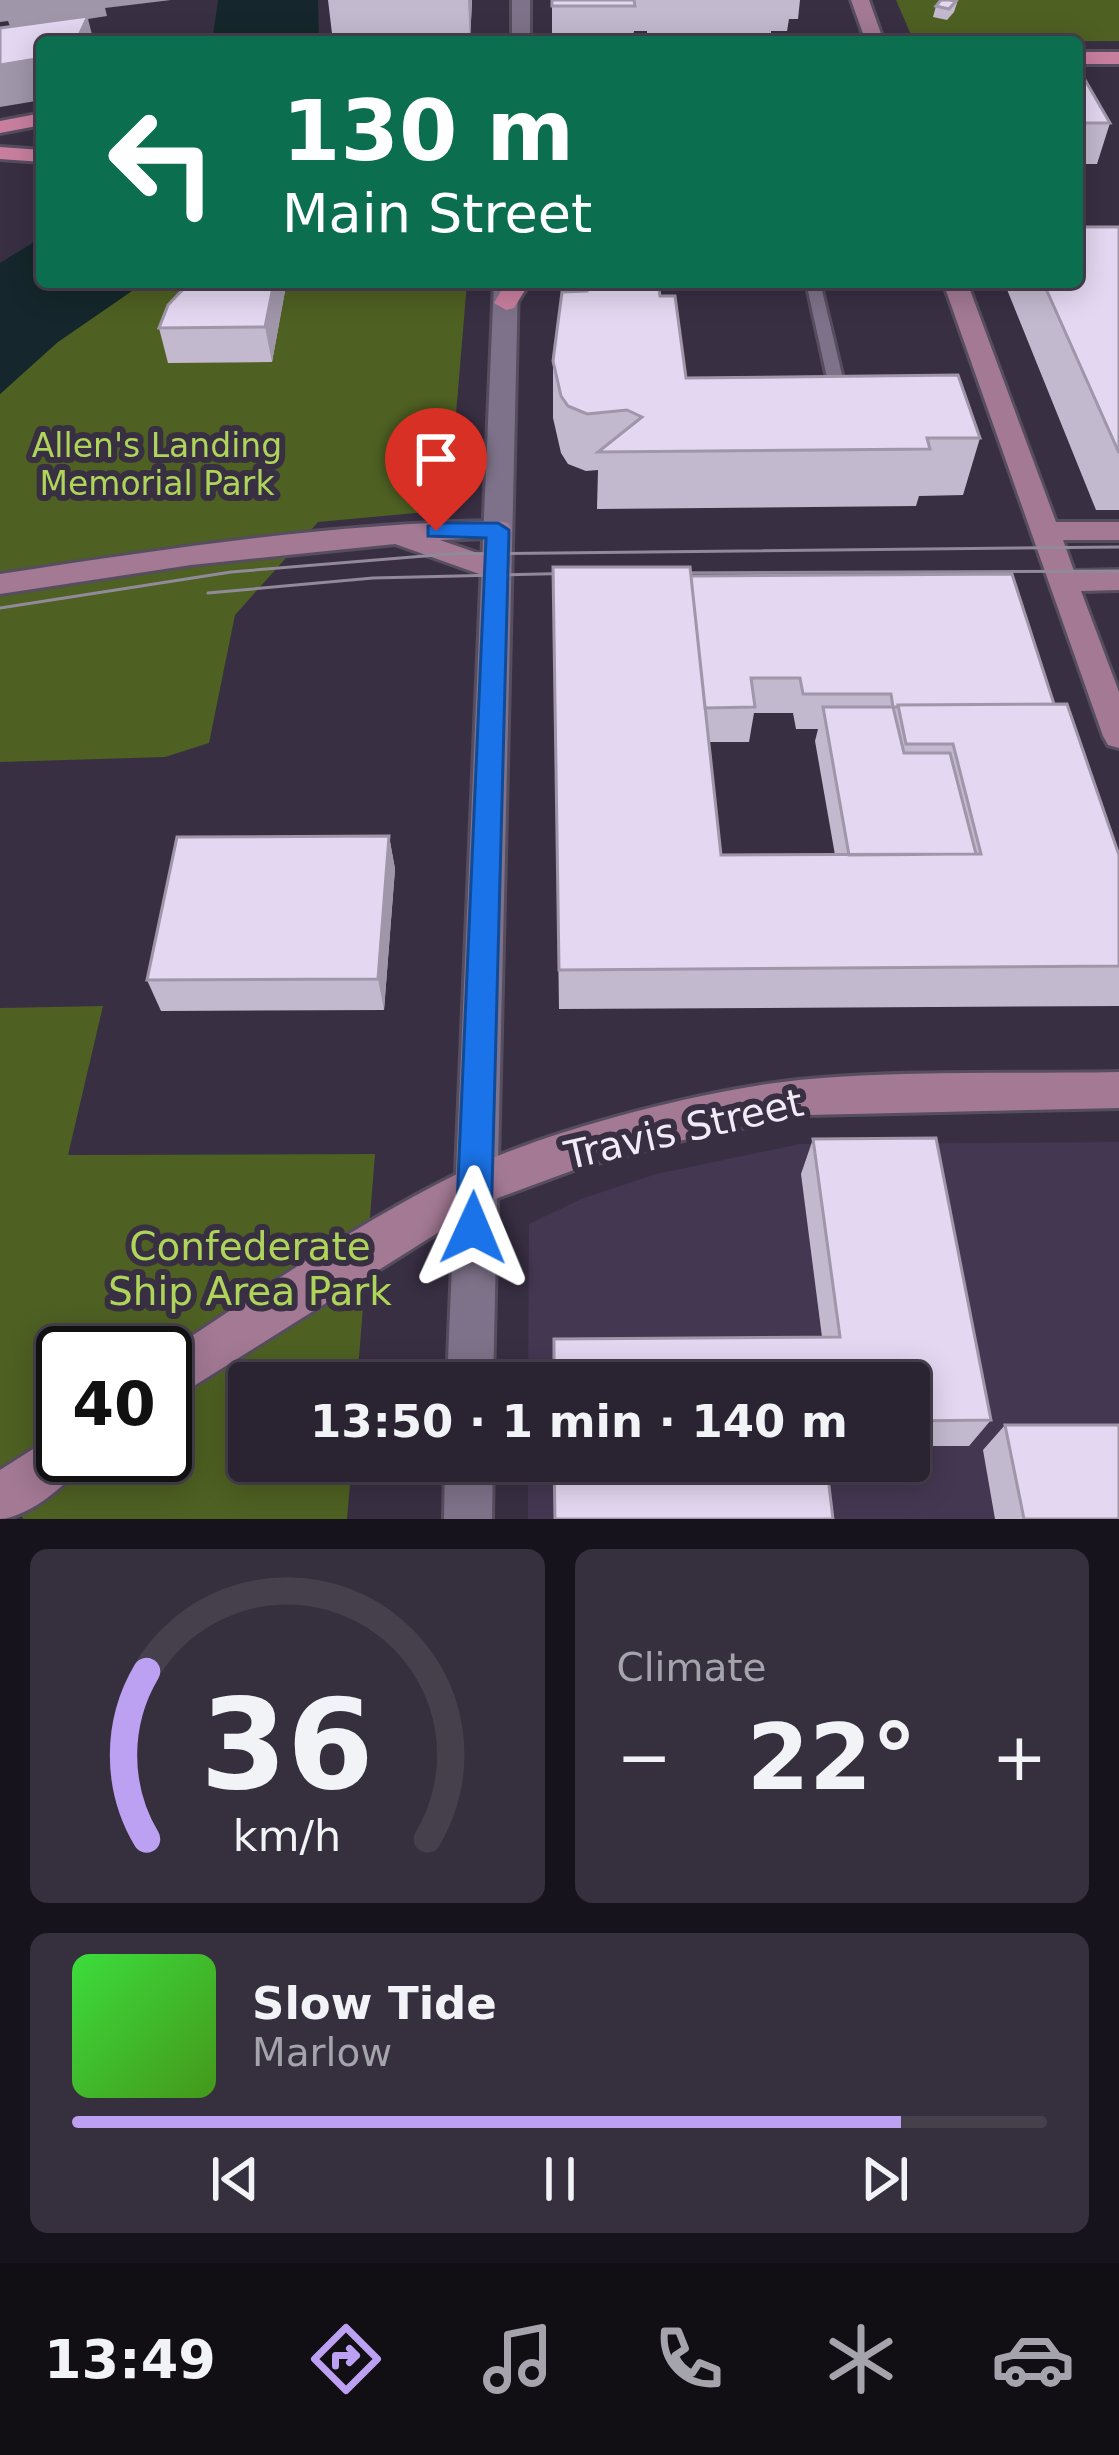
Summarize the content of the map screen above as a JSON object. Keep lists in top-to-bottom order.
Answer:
{
  "streets": {
    "main road": ["Travis Street"]
  },
  "parks": ["Allen's Landing Memorial Park", "Confederate Ship Area Park"],
  "page": {
    "turn": ["130 m", "Main Street"],
    "limit": "40",
    "trip": "13:50 · 1 min · 140 m",
    "tile": "Climate",
    "heat": ["−", "22°", "+"],
    "song": ["Slow Tide", "Marlow"],
    "tabs": "13:49",
    "gauge": ["36", "km/h"]
  }
}
